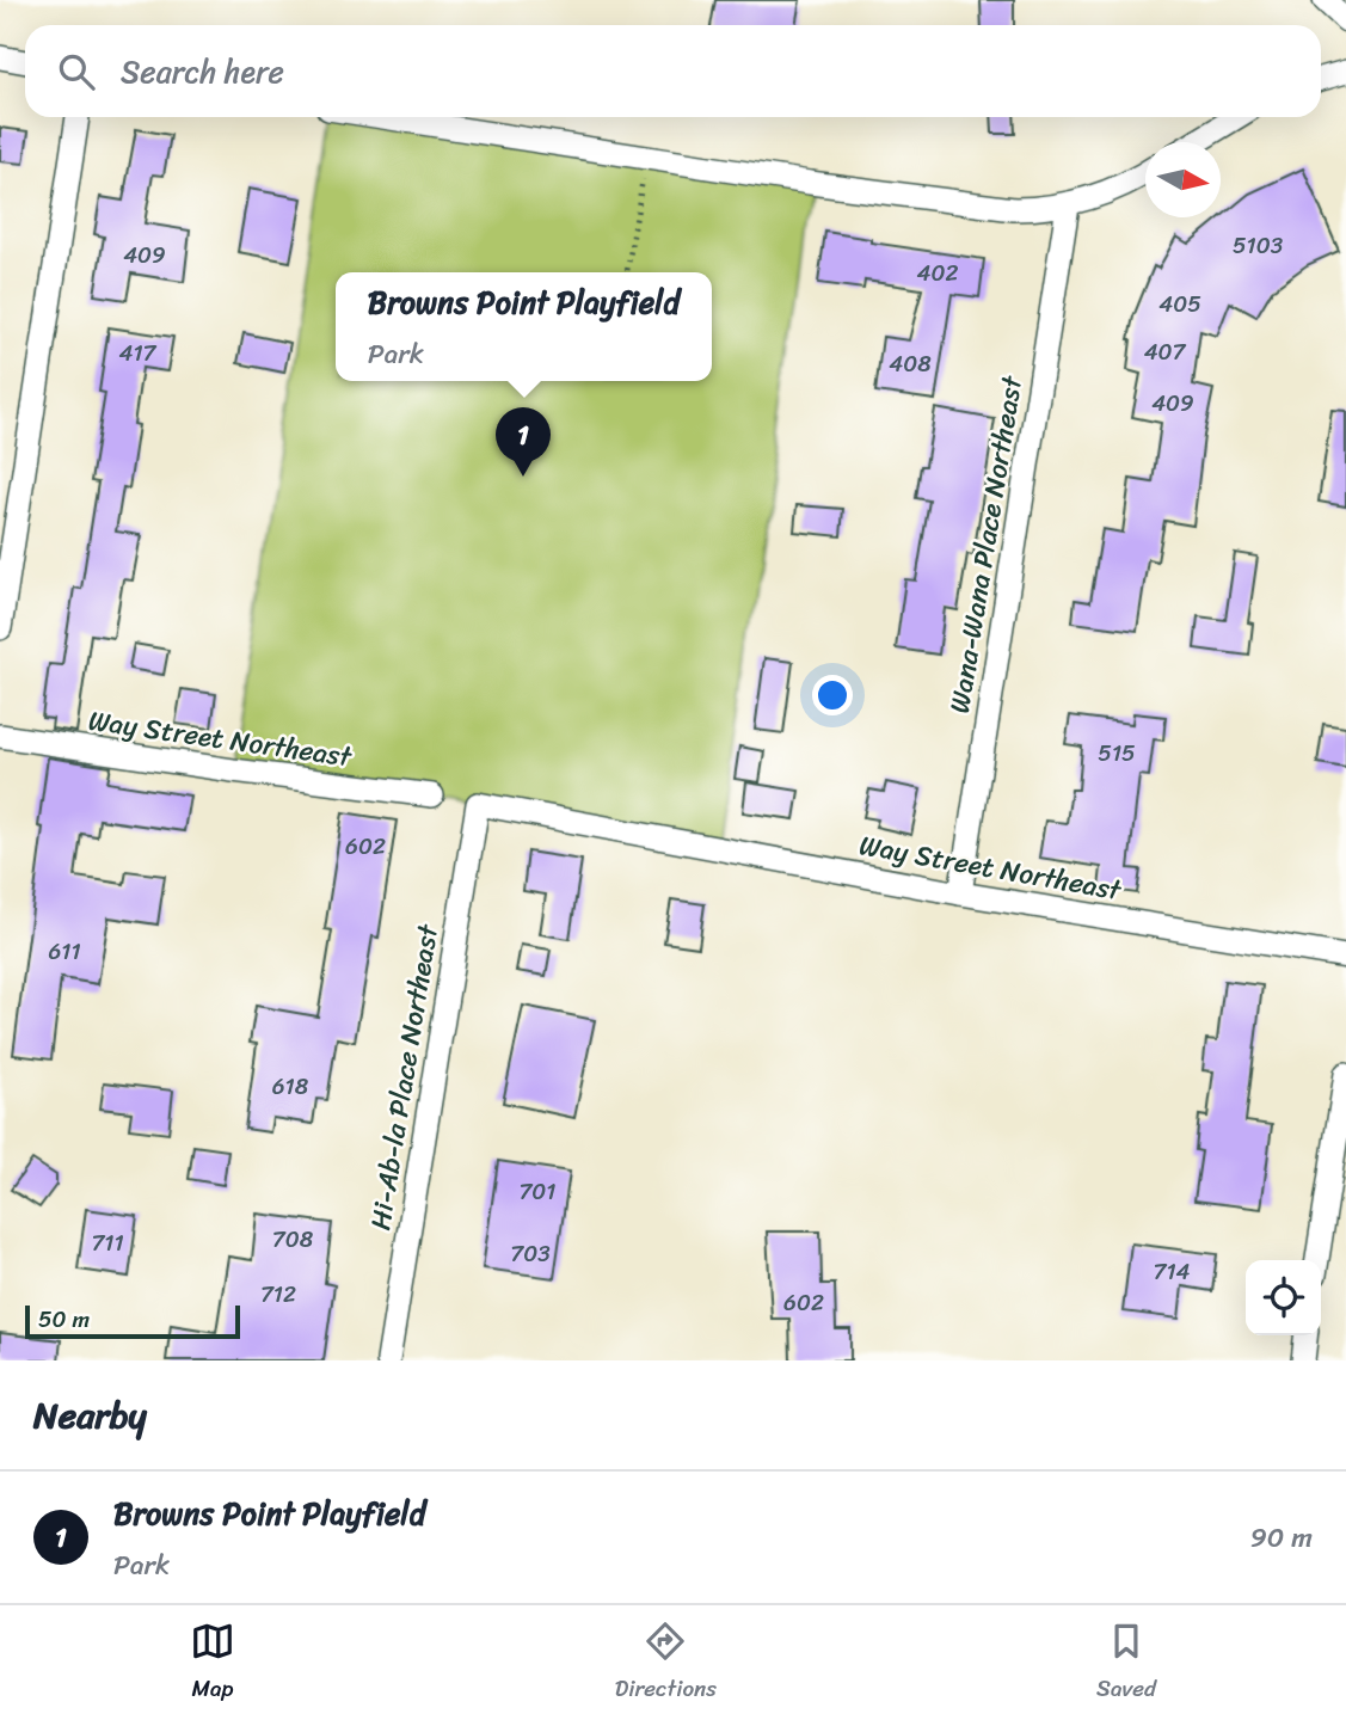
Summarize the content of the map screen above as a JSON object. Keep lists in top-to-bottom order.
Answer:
{
  "streets": {
    "street": ["Wana-Wana Place Northeast", "Way Street Northeast", "Hi-Ab-la Place Northeast"]
  },
  "crossings": [
    ["Wana-Wana Place Northeast", "Way Street Northeast"],
    ["Way Street Northeast", "Hi-Ab-la Place Northeast"]
  ],
  "house_numbers": [
    "5103",
    "409",
    "402",
    "405",
    "407",
    "417",
    "408",
    "409",
    "515",
    "602",
    "611",
    "618",
    "701",
    "708",
    "711",
    "703",
    "714",
    "712",
    "602"
  ],
  "scale_bar": "50 m",
  "north": "right",
  "page": {
    "search": "Search here",
    "popup": ["Browns Point Playfield", "Park"],
    "pins": "1",
    "scale": "50 m",
    "heading": "Nearby",
    "list": [
      {
        "mark": "1",
        "name": "Browns Point Playfield",
        "note": "Park",
        "value": "90 m"
      }
    ],
    "nav": ["Map", "Directions", "Saved"]
  }
}
